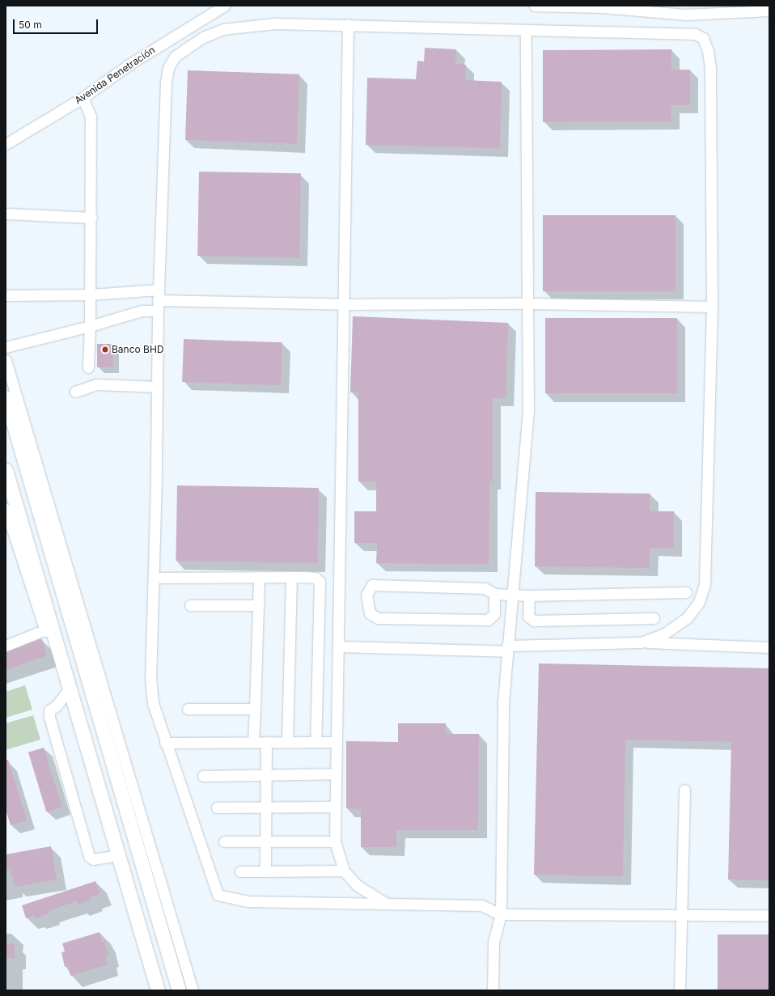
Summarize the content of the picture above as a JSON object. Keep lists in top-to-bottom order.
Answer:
{
  "streets": {
    "street": ["Avenida Penetración"]
  },
  "places": ["Banco BHD"],
  "scale_bar": "50 m"
}
